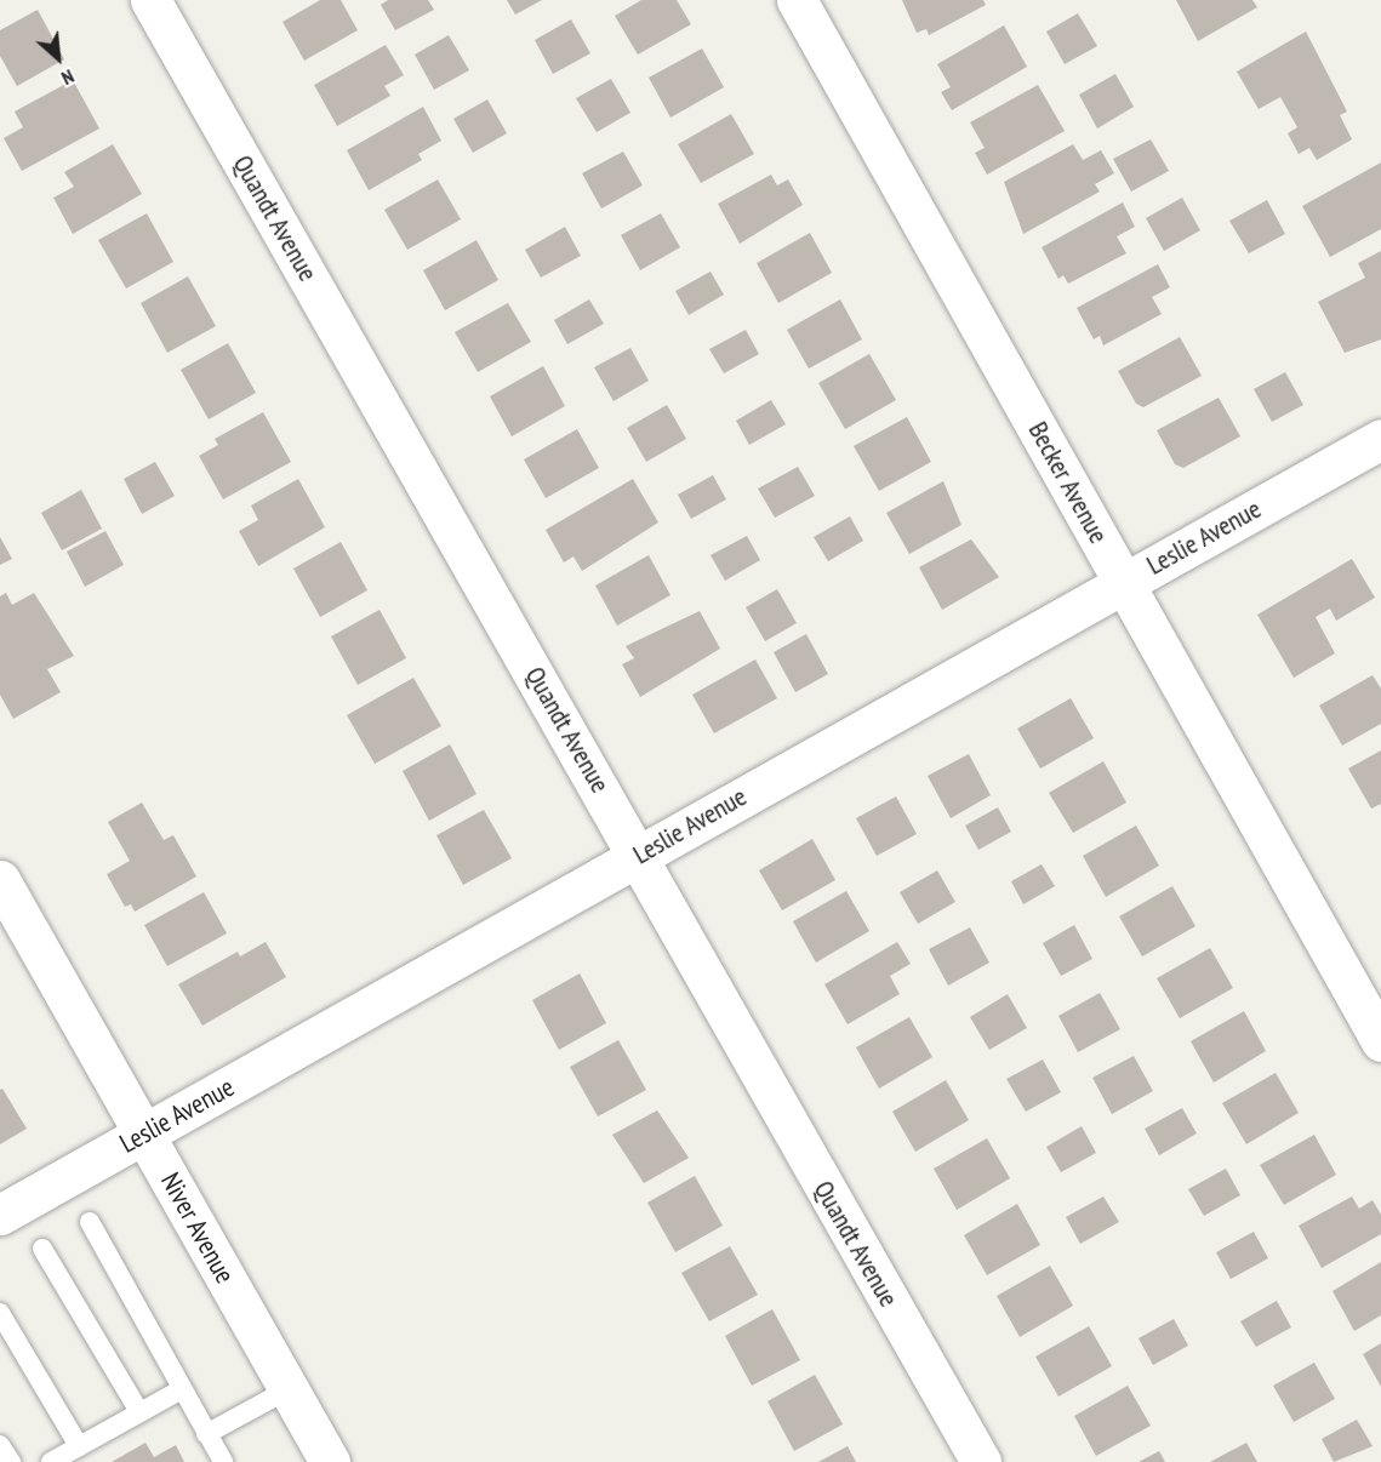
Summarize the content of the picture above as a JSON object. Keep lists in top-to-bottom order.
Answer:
{
  "streets": {
    "street": [
      "Quandt Avenue",
      "Becker Avenue",
      "Leslie Avenue",
      "Niver Avenue"
    ]
  },
  "crossings": [
    ["Quandt Avenue", "Leslie Avenue"],
    ["Becker Avenue", "Leslie Avenue"],
    ["Leslie Avenue", "Niver Avenue"]
  ],
  "north": "bottom right"
}
